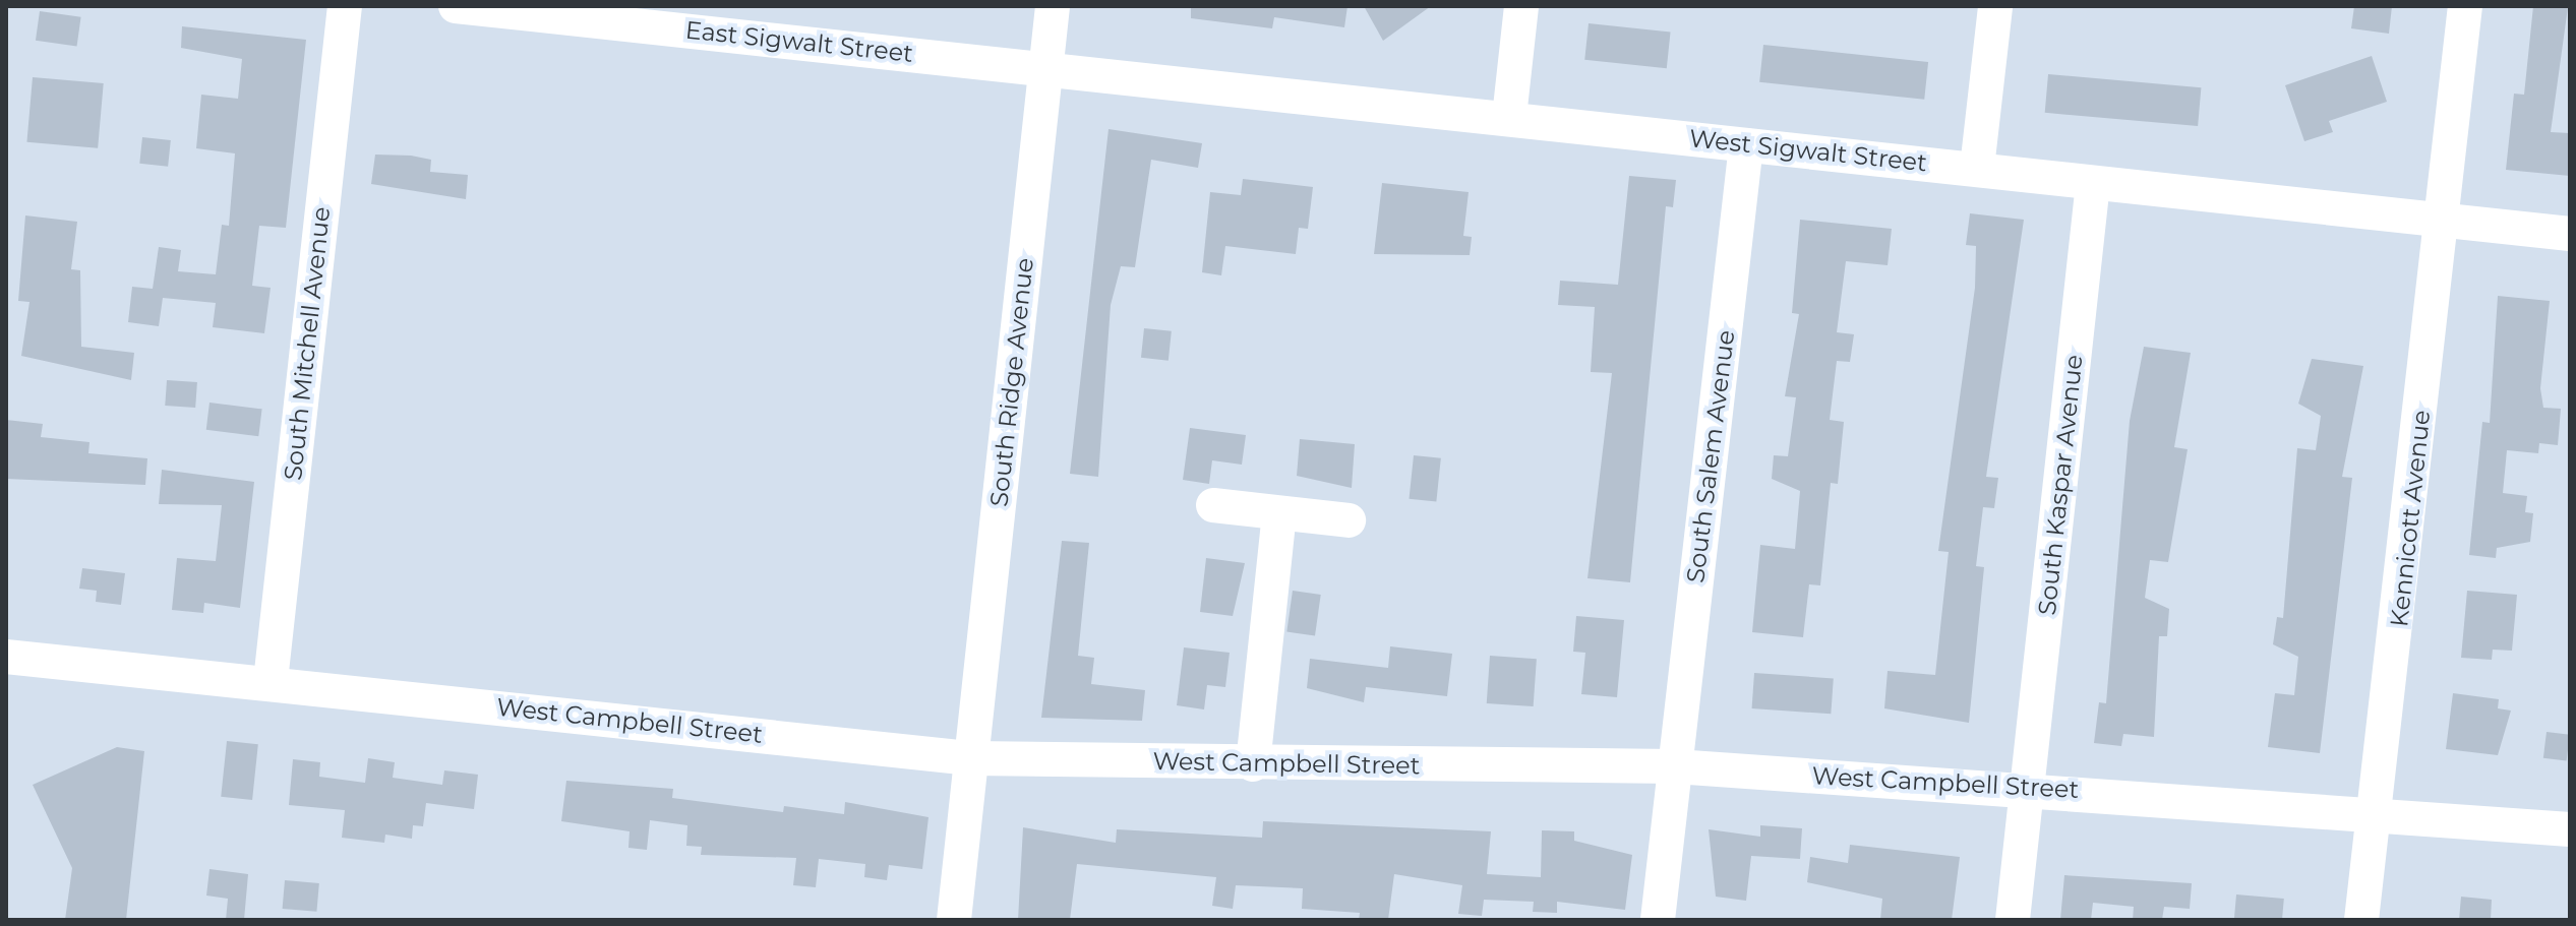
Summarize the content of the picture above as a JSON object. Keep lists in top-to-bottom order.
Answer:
{
  "streets": {
    "street": [
      "East Sigwalt Street",
      "West Sigwalt Street",
      "South Mitchell Avenue",
      "South Ridge Avenue",
      "South Salem Avenue",
      "South Kaspar Avenue",
      "Kennicott Avenue",
      "West Campbell Street"
    ]
  },
  "crossings": [
    ["East Sigwalt Street", "West Sigwalt Street"],
    ["East Sigwalt Street", "South Ridge Avenue"],
    ["West Sigwalt Street", "South Ridge Avenue"],
    ["West Sigwalt Street", "South Salem Avenue"],
    ["West Sigwalt Street", "South Kaspar Avenue"],
    ["West Sigwalt Street", "Kennicott Avenue"],
    ["South Mitchell Avenue", "West Campbell Street"],
    ["South Ridge Avenue", "West Campbell Street"],
    ["South Salem Avenue", "West Campbell Street"],
    ["South Kaspar Avenue", "West Campbell Street"],
    ["Kennicott Avenue", "West Campbell Street"]
  ]
}
